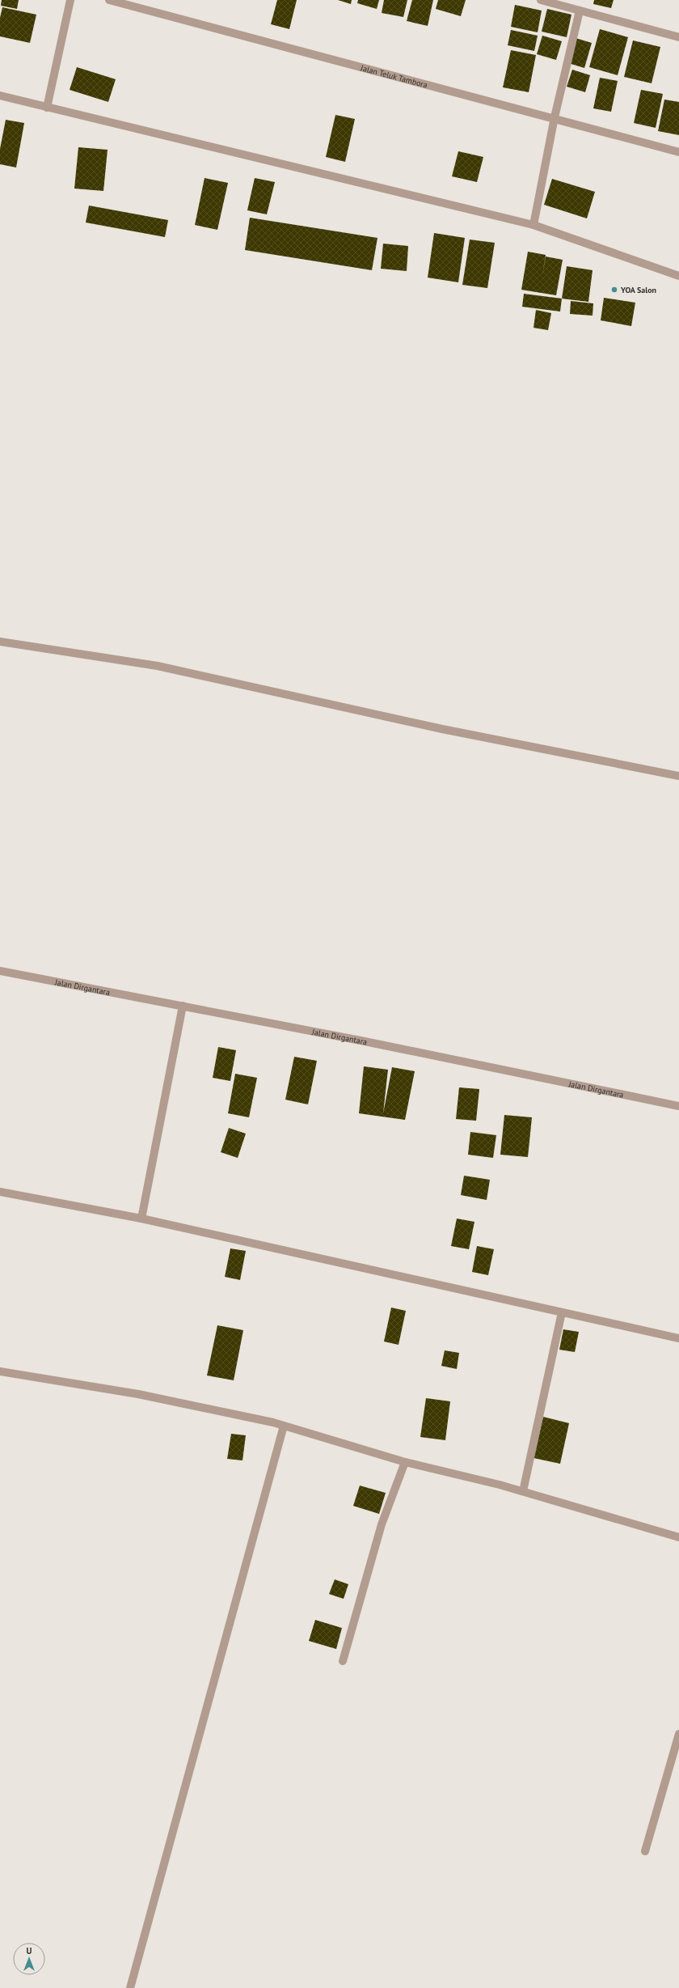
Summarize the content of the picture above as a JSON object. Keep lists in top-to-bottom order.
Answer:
{
  "streets": {
    "street": ["Jalan Teluk Tambora", "Jalan Dirgantara"]
  },
  "places": ["YOA Salon"],
  "north": "top"
}
